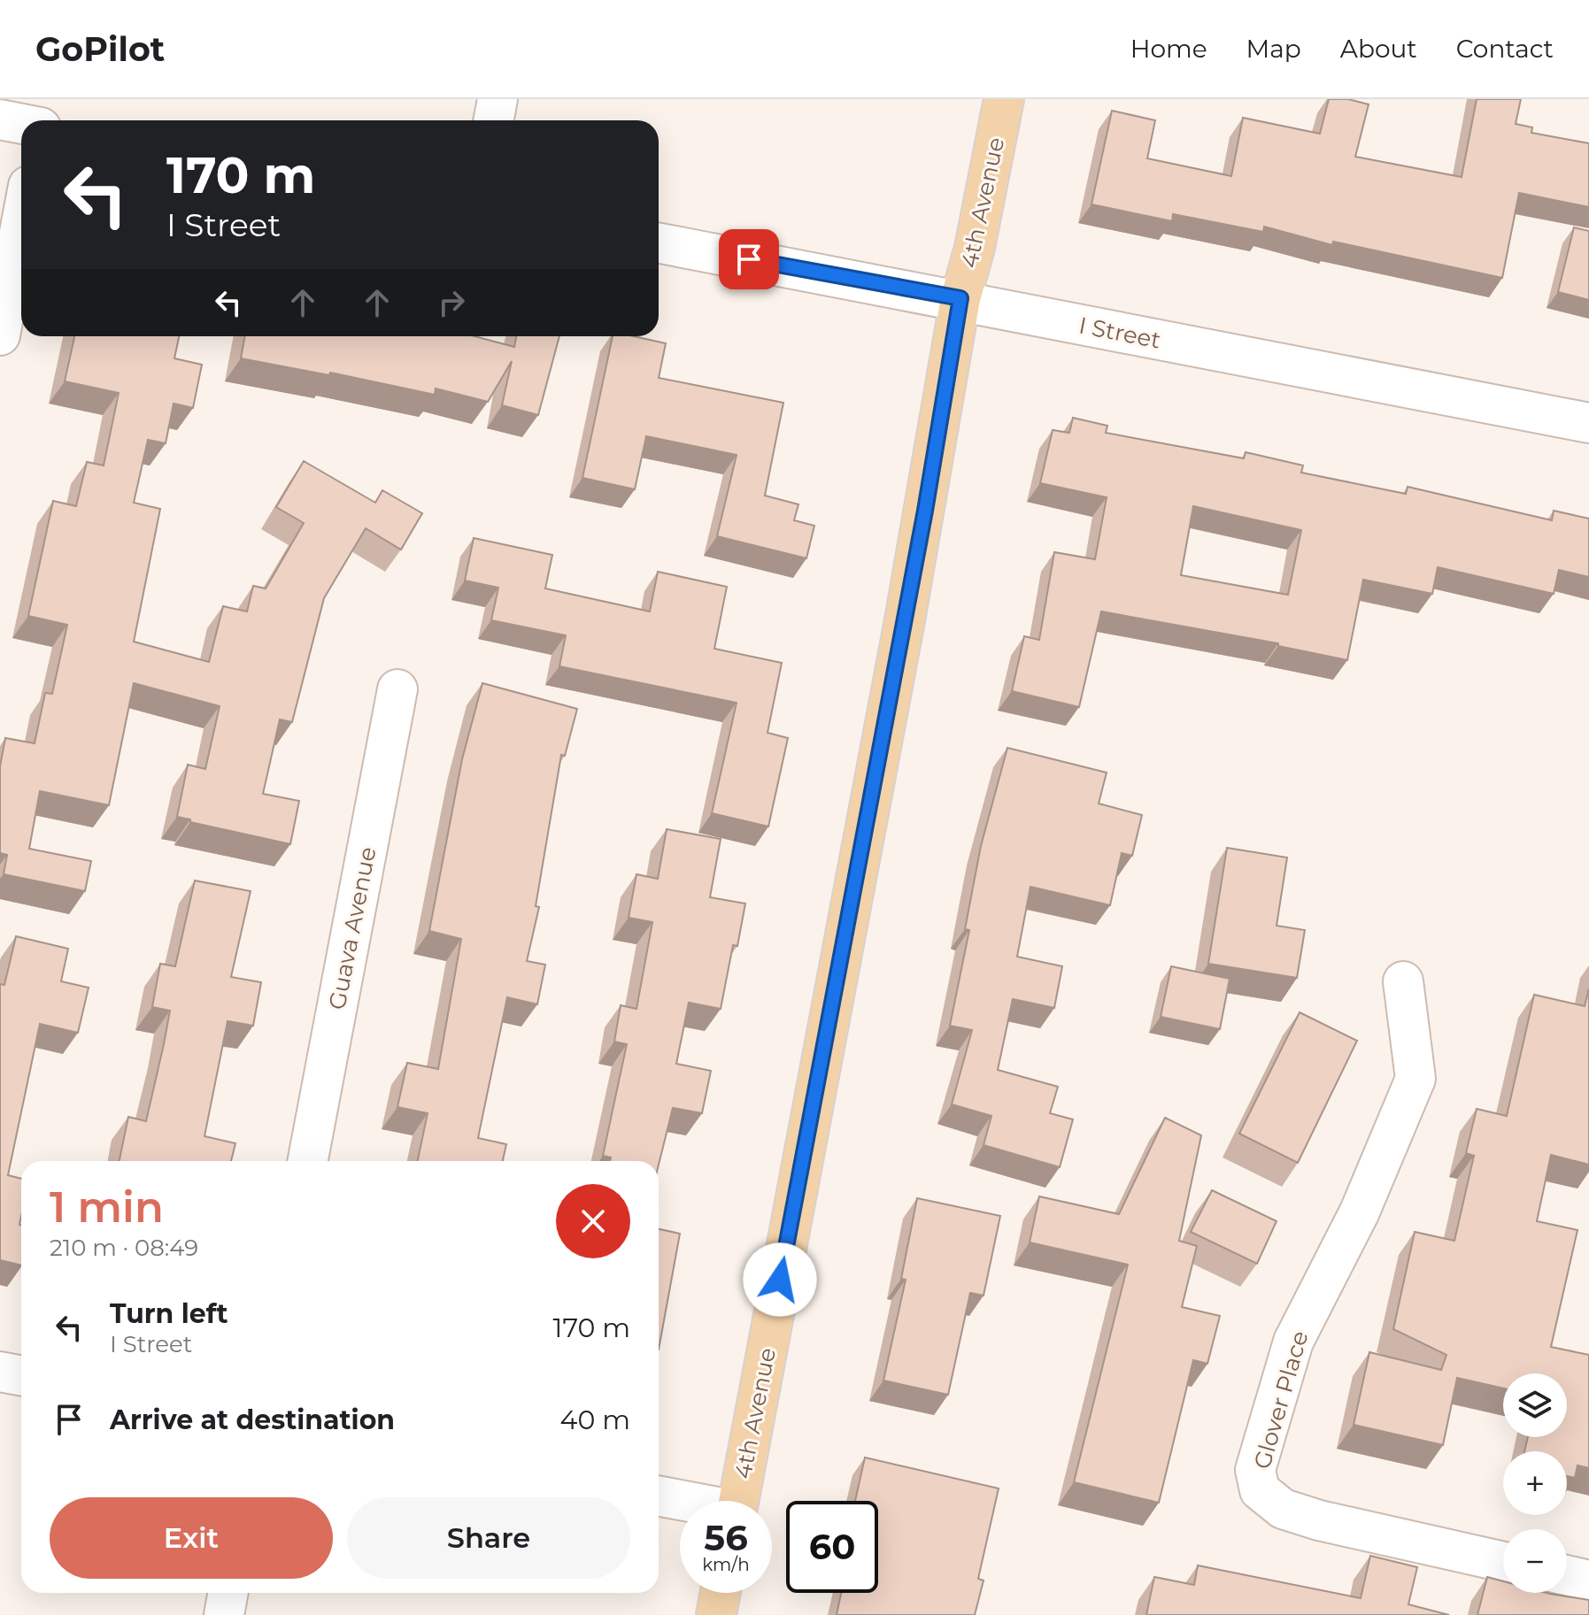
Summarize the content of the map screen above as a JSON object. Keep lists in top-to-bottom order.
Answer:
{
  "streets": {
    "main road": ["4th Avenue"],
    "street": ["I Street", "Guava Avenue", "Glover Place"]
  },
  "crossings": [
    ["4th Avenue", "I Street"]
  ],
  "page": {
    "header": "GoPilot",
    "nav": [
      "Home",
      "Map",
      "About",
      "Contact"
    ],
    "turn": ["170 m", "I Street"],
    "heading": ["1 min", "210 m · 08:49"],
    "list": [
      {
        "name": "Turn left",
        "note": "I Street",
        "value": "170 m"
      },
      {
        "name": "Arrive at destination",
        "value": "40 m"
      }
    ],
    "map_buttons": ["+", "−"],
    "buttons": ["Exit", "Share"],
    "speed": "56 km/h",
    "limit": "60"
  }
}
